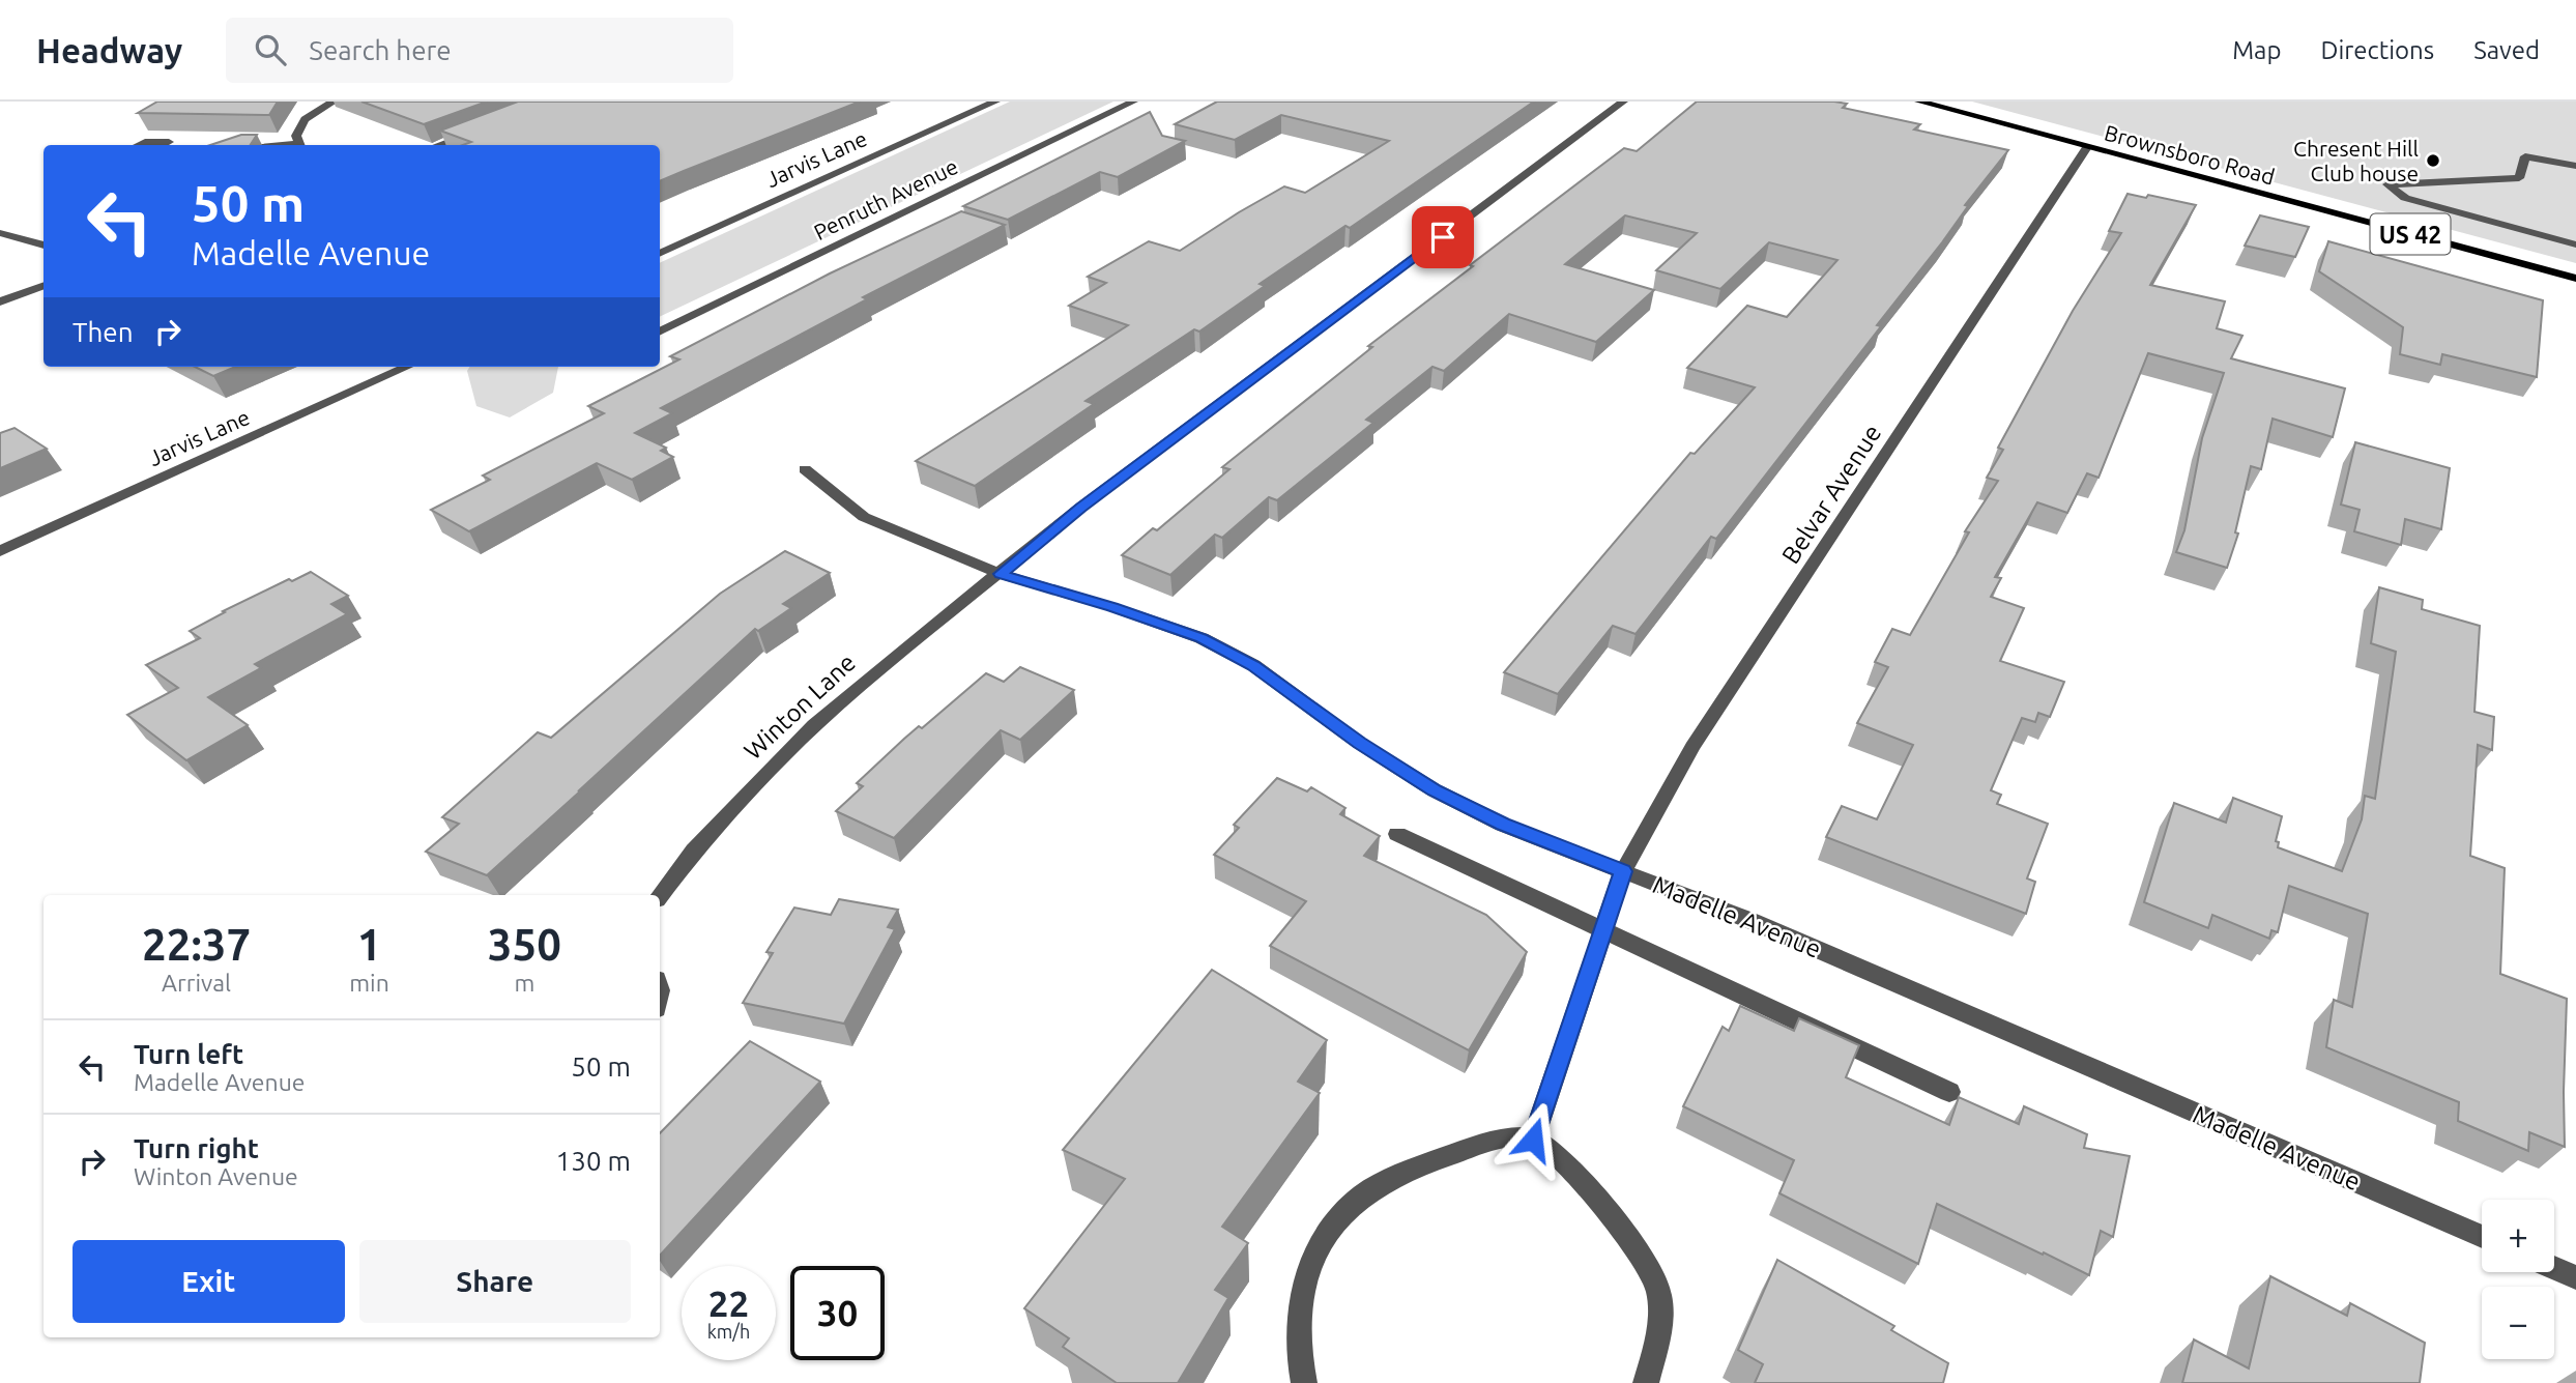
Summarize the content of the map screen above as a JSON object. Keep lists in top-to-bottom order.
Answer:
{
  "streets": {
    "main road": ["Brownsboro Road", "US 42"],
    "street": [
      "Jarvis Lane",
      "Penruth Avenue",
      "Belvar Avenue",
      "Winton Lane",
      "Madelle Avenue"
    ]
  },
  "crossings": [
    ["Brownsboro Road", "Belvar Avenue"],
    ["Belvar Avenue", "Madelle Avenue"],
    ["Winton Lane", "Madelle Avenue"]
  ],
  "places": ["Chresent Hill Club house"],
  "page": {
    "header": "Headway",
    "search": "Search here",
    "nav": ["Map", "Directions", "Saved"],
    "turn": ["50 m", "Madelle Avenue"],
    "then": "Then",
    "eta": [
      "22:37",
      "Arrival",
      "1",
      "min",
      "350",
      "m"
    ],
    "list": [
      {
        "name": "Turn left",
        "note": "Madelle Avenue",
        "value": "50 m"
      },
      {
        "name": "Turn right",
        "note": "Winton Avenue",
        "value": "130 m"
      }
    ],
    "map_buttons": ["+", "−"],
    "buttons": ["Exit", "Share"],
    "speed": "22 km/h",
    "limit": "30"
  }
}
